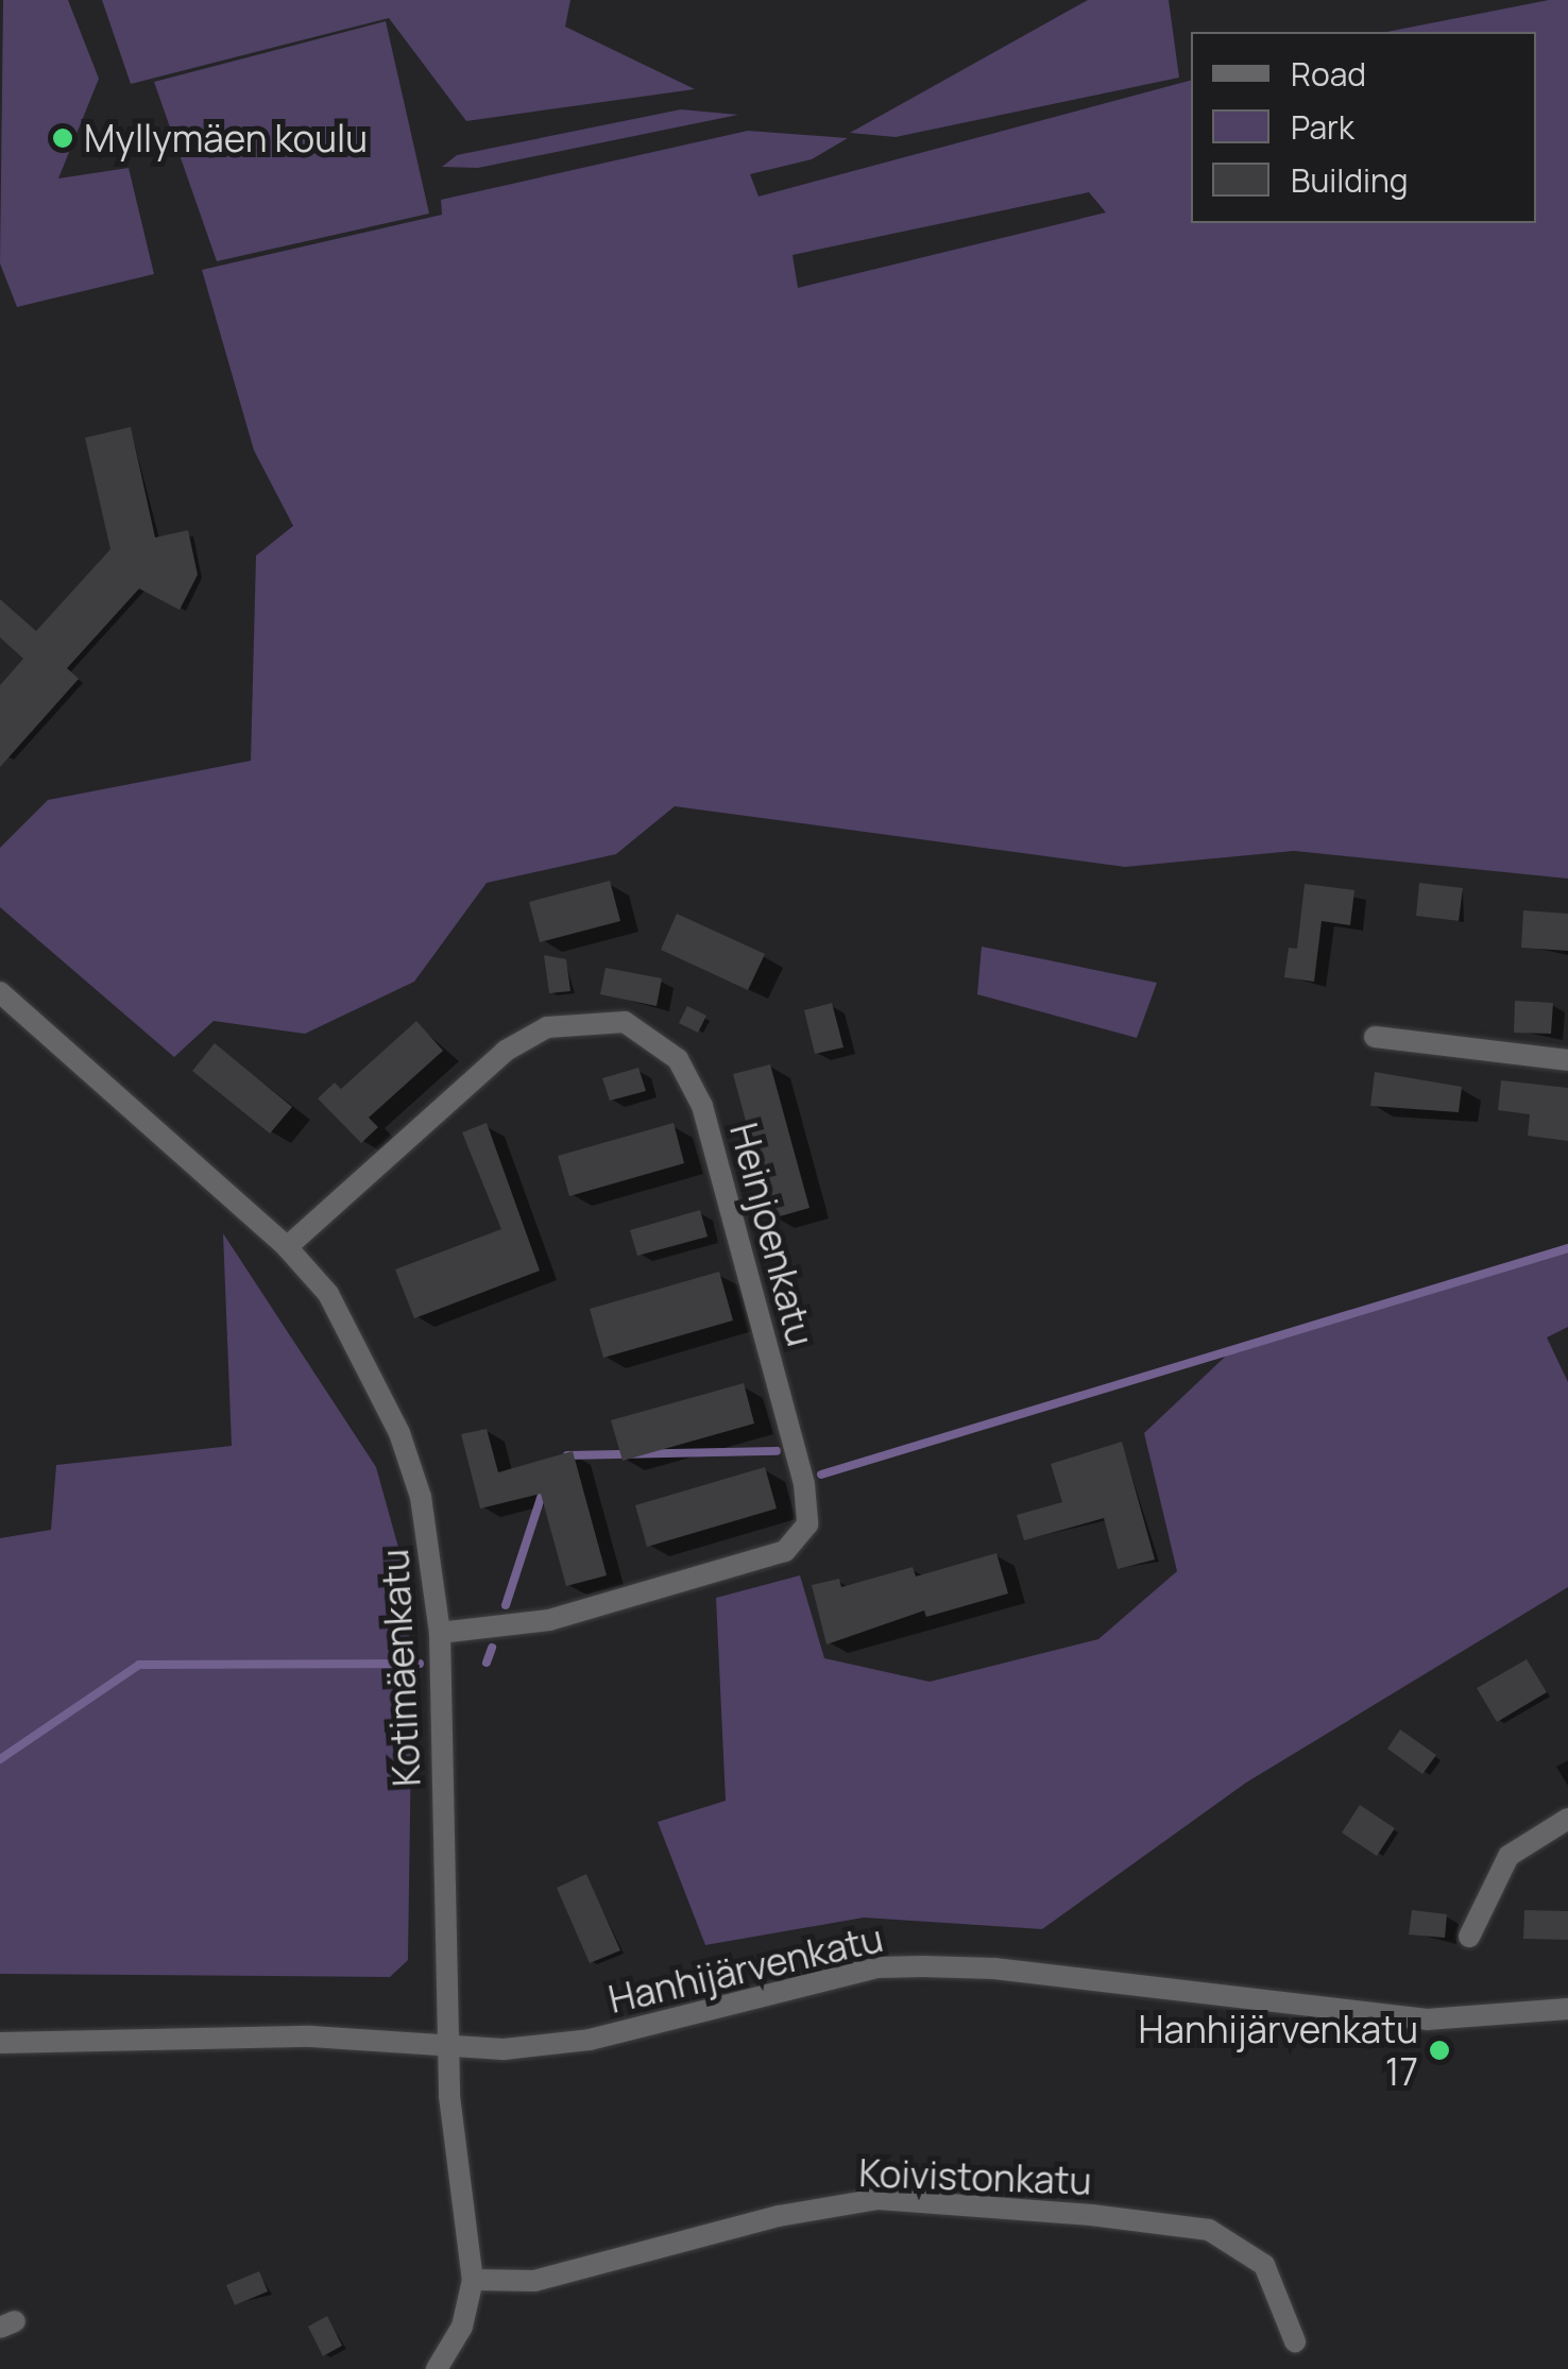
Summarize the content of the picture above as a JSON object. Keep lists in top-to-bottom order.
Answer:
{
  "streets": {
    "street": [
      "Heinjoenkatu",
      "Kotimäenkatu",
      "Hanhijärvenkatu",
      "Koivistonkatu"
    ]
  },
  "crossings": [
    ["Heinjoenkatu", "Kotimäenkatu"],
    ["Kotimäenkatu", "Hanhijärvenkatu"],
    ["Kotimäenkatu", "Koivistonkatu"]
  ],
  "places": ["Myllymäen koulu", "Hanhijärvenkatu 17"],
  "legend": ["Road", "Park", "Building"]
}
